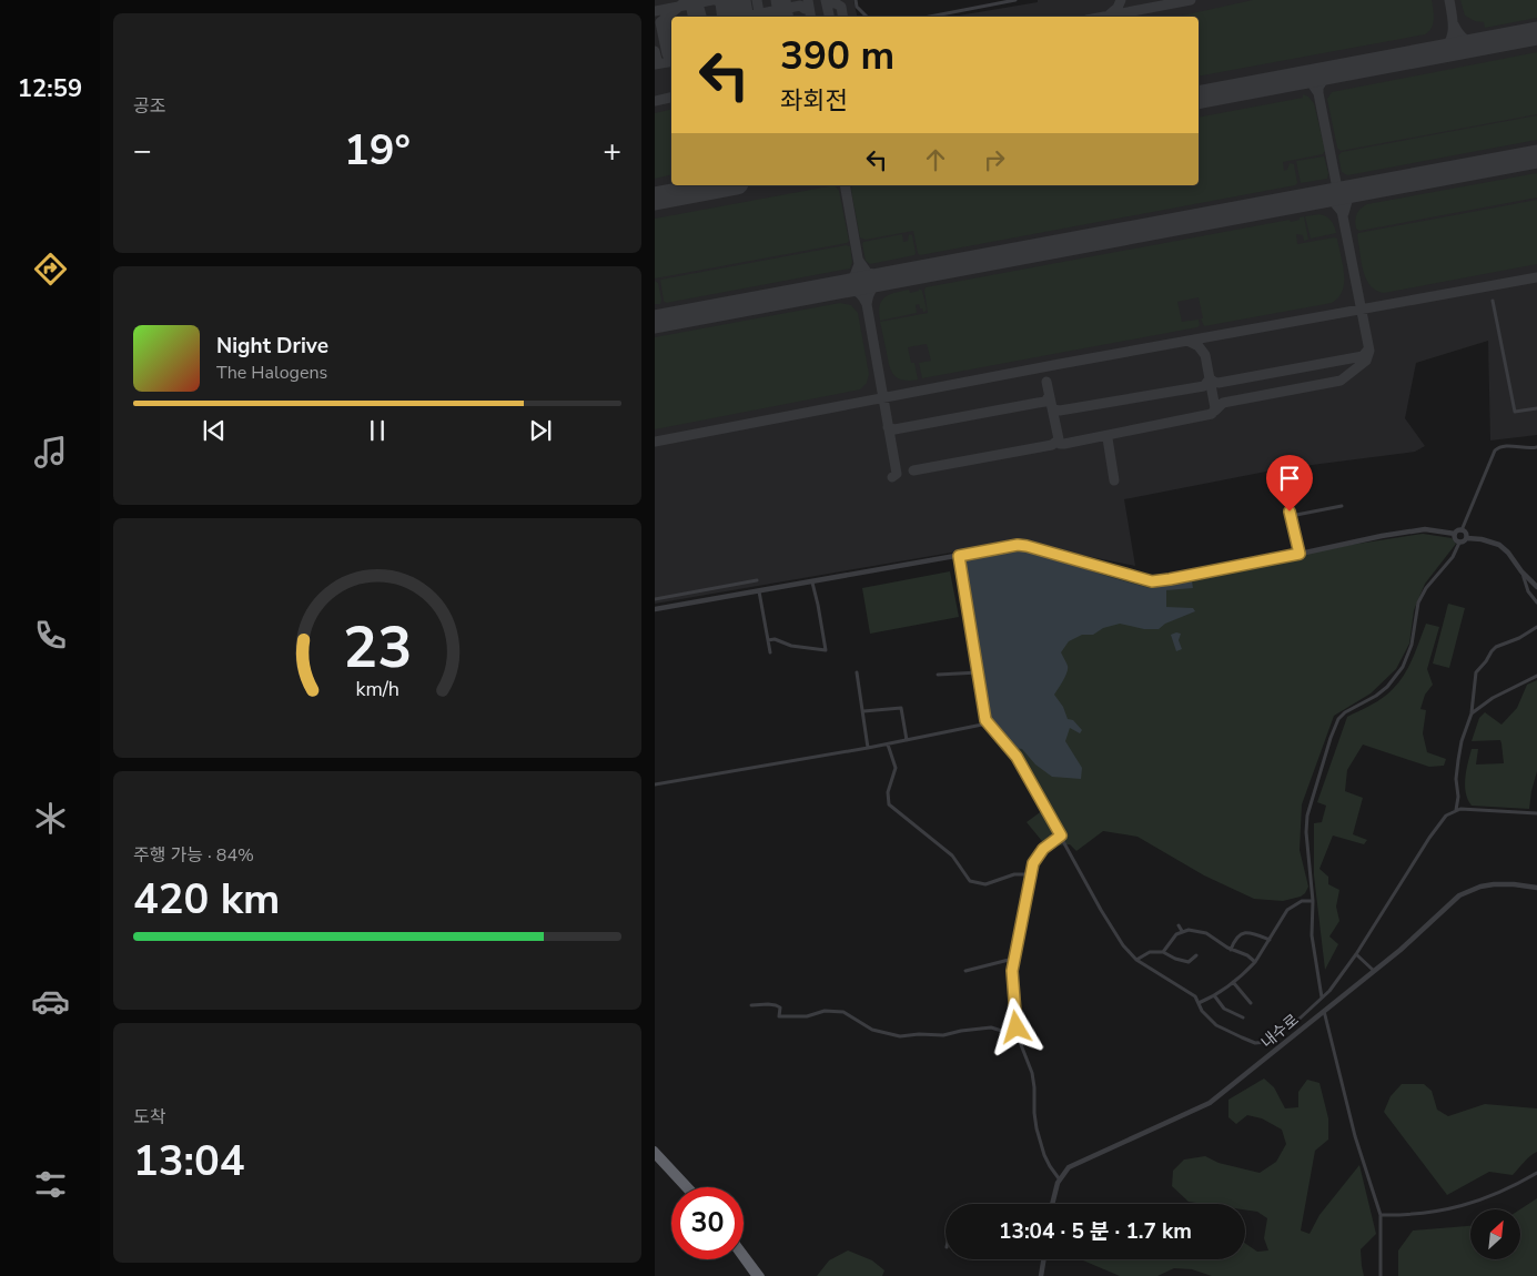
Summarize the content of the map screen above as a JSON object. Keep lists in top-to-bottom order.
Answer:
{
  "streets": {
    "street": ["내수로"]
  },
  "north": "top right",
  "page": {
    "tabs": "12:59",
    "tile": [
      "공조",
      ["주행 가능 · 84%", "420 km"],
      ["도착", "13:04"]
    ],
    "turn": ["390 m", "좌회전"],
    "heat": ["−", "19°", "+"],
    "song": ["Night Drive", "The Halogens"],
    "limit": "30",
    "trip": "13:04 · 5 분 · 1.7 km",
    "gauge": ["23", "km/h"]
  }
}
